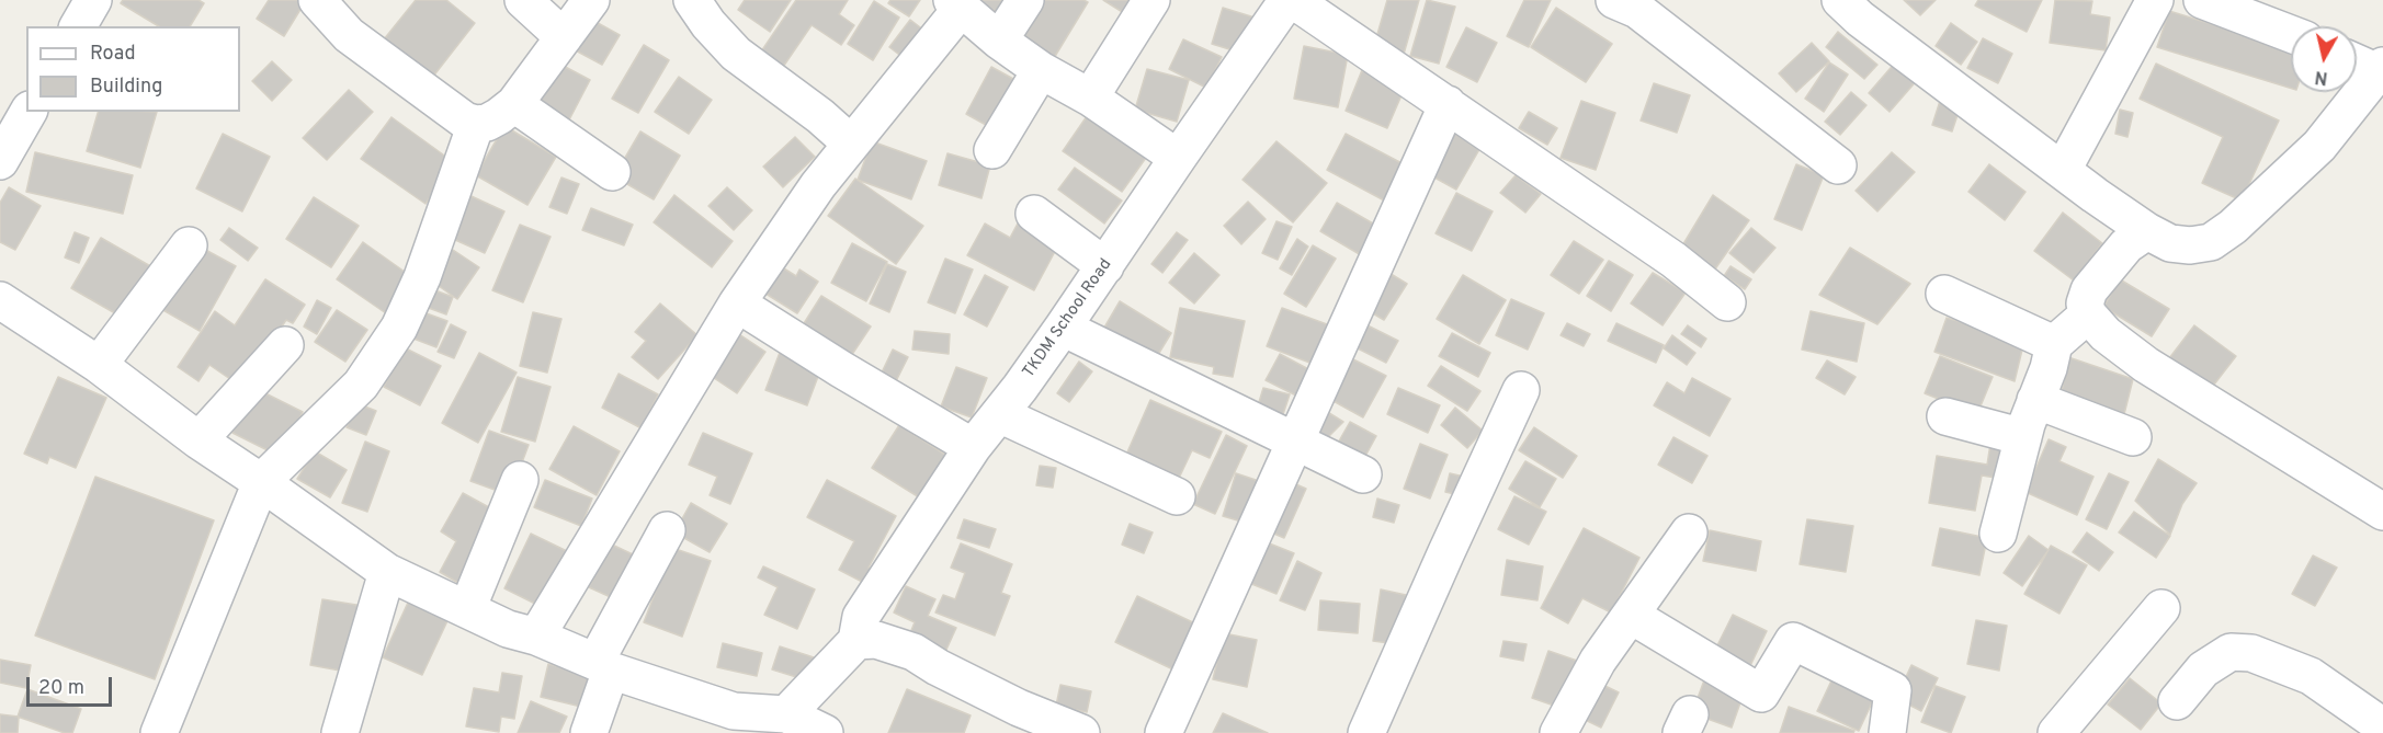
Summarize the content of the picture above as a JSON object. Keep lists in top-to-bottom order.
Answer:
{
  "streets": {
    "street": ["TKDM School Road"]
  },
  "legend": ["Road", "Building"],
  "scale_bar": "20 m",
  "north": "bottom"
}
